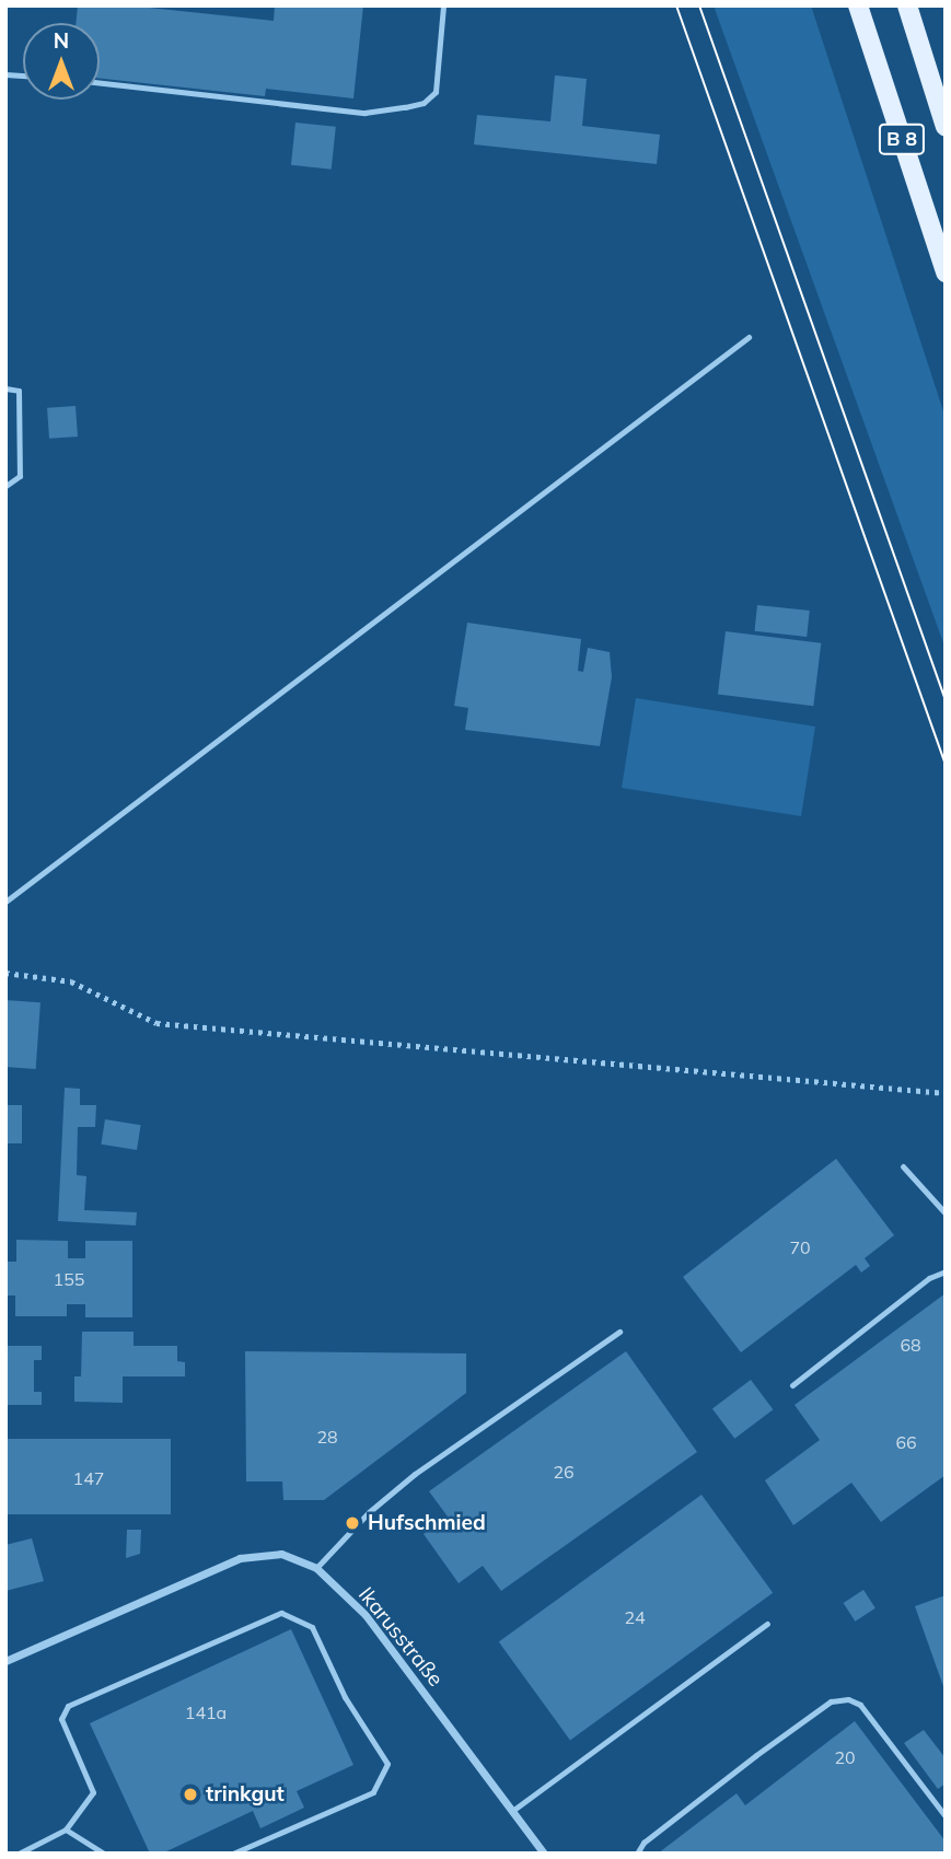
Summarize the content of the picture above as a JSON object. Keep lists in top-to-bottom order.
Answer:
{
  "streets": {
    "main road": ["B 8"],
    "street": ["Ikarusstraße"]
  },
  "places": ["Hufschmied", "trinkgut"],
  "house_numbers": [
    "70",
    "155",
    "68",
    "28",
    "66",
    "26",
    "147",
    "24",
    "141a",
    "20"
  ],
  "north": "top"
}
